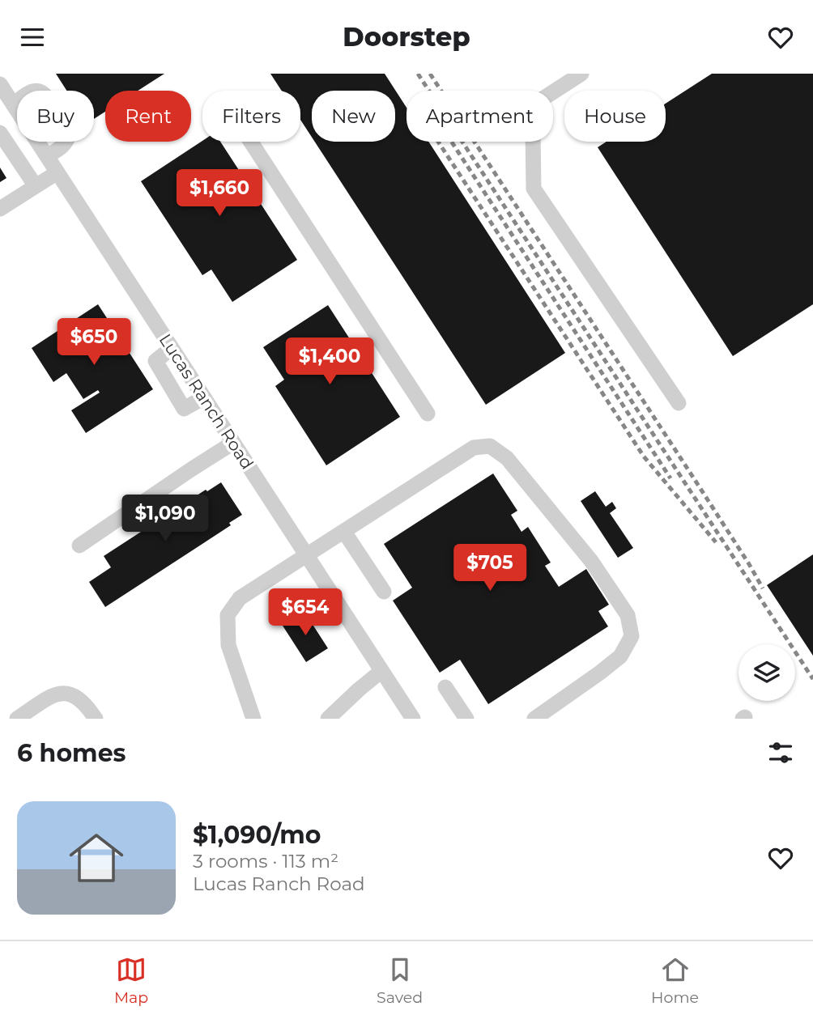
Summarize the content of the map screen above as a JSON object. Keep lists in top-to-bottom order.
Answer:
{
  "streets": {
    "street": ["Lucas Ranch Road"]
  },
  "page": {
    "header": "Doorstep",
    "chip": [
      "Buy",
      "Rent",
      "Filters",
      "New",
      "Apartment",
      "House"
    ],
    "price": [
      "$1,660",
      "$650",
      "$1,400",
      "$1,090",
      "$705",
      "$654"
    ],
    "heading": "6 homes",
    "list": [
      {
        "name": "$1,090/mo",
        "note": "3 rooms · 113 m² · Lucas Ranch Road"
      }
    ],
    "tabs": ["Map", "Saved", "Home"]
  }
}
